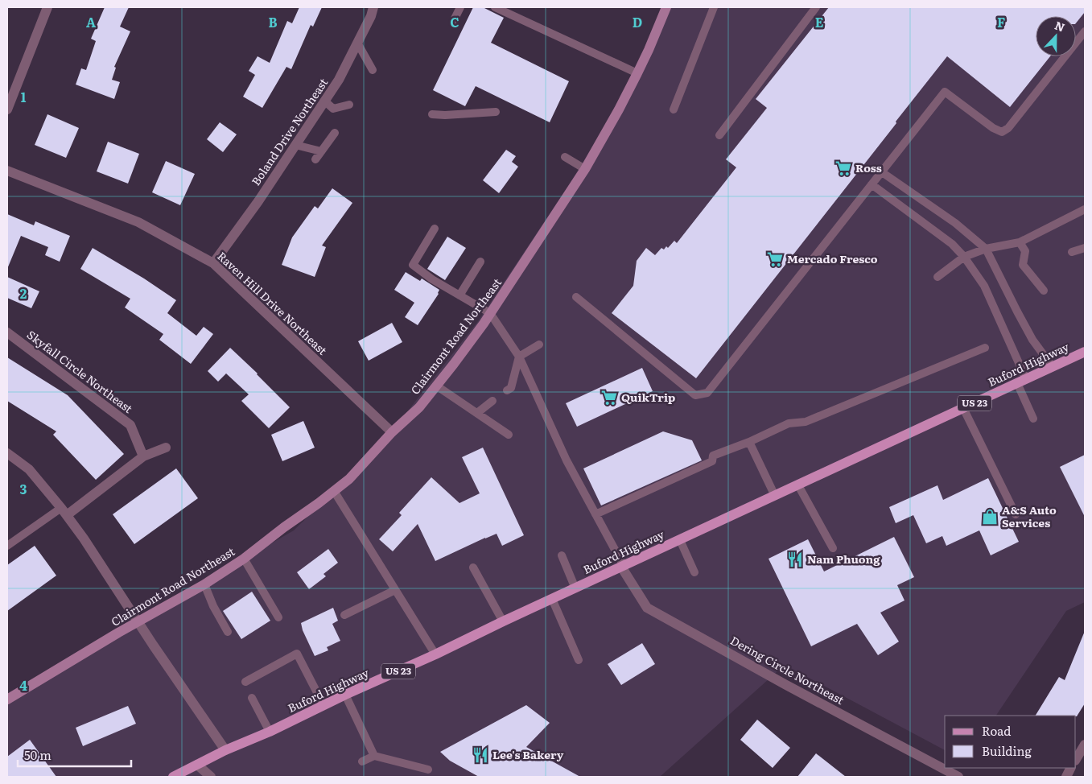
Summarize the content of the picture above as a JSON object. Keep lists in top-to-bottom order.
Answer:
{
  "streets": {
    "main road": ["Clairmont Road Northeast", "Buford Highway", "US 23"],
    "street": [
      "Boland Drive Northeast",
      "Raven Hill Drive Northeast",
      "Skyfall Circle Northeast",
      "Dering Circle Northeast"
    ]
  },
  "crossings": [
    ["Boland Drive Northeast", "Raven Hill Drive Northeast"],
    ["Raven Hill Drive Northeast", "Clairmont Road Northeast"],
    ["Buford Highway", "Dering Circle Northeast"]
  ],
  "places": {
    "supermarket": ["Ross", "Mercado Fresco", "QuikTrip"],
    "shop": ["A&S Auto Services"],
    "restaurant": ["Nam Phuong", "Lee's Bakery"]
  },
  "legend": ["Road", "Building"],
  "scale_bar": "50 m",
  "north": "top",
  "grid": {
    "columns": [
      "A",
      "B",
      "C",
      "D",
      "E",
      "F"
    ],
    "rows": [
      "1",
      "2",
      "3",
      "4"
    ]
  }
}
